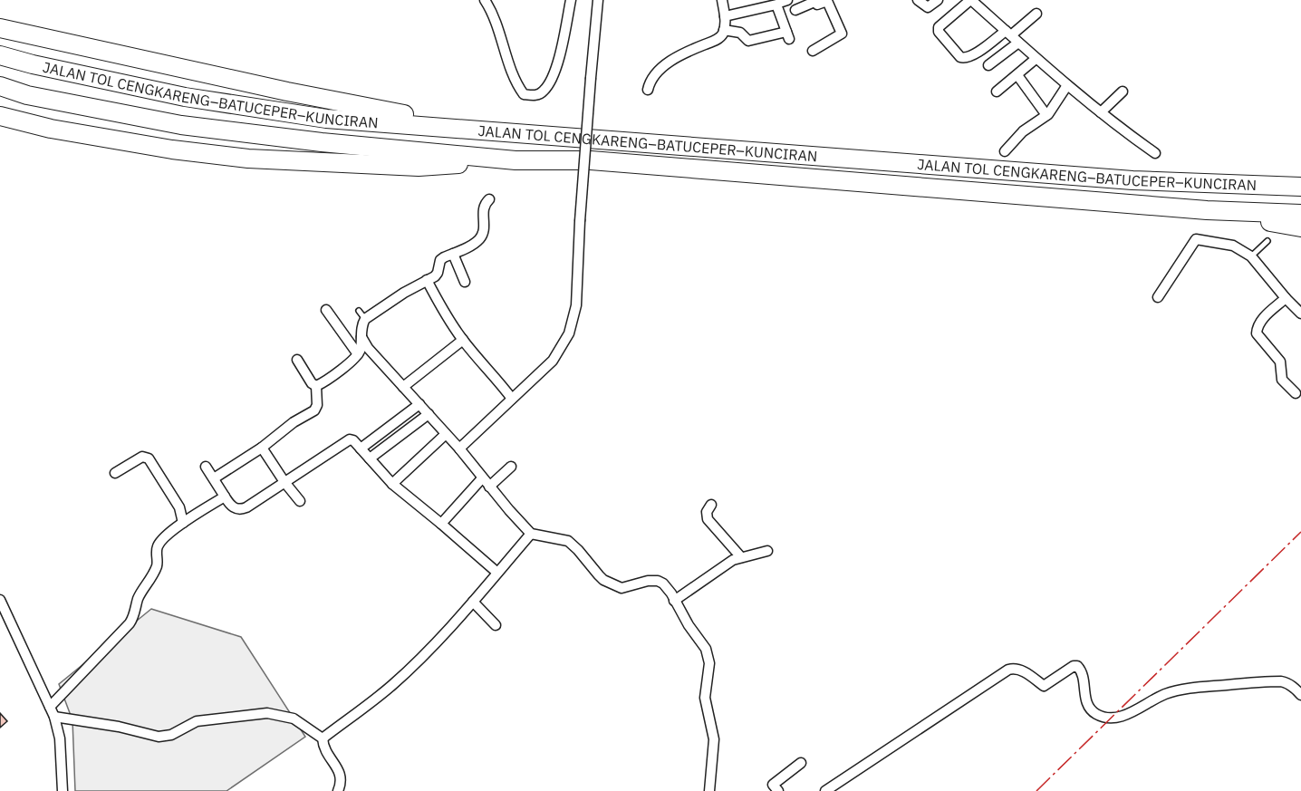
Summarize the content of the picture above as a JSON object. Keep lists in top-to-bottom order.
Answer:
{
  "streets": {
    "highway": ["JALAN TOL CENGKARENG–BATUCEPER–KUNCIRAN"]
  }
}
